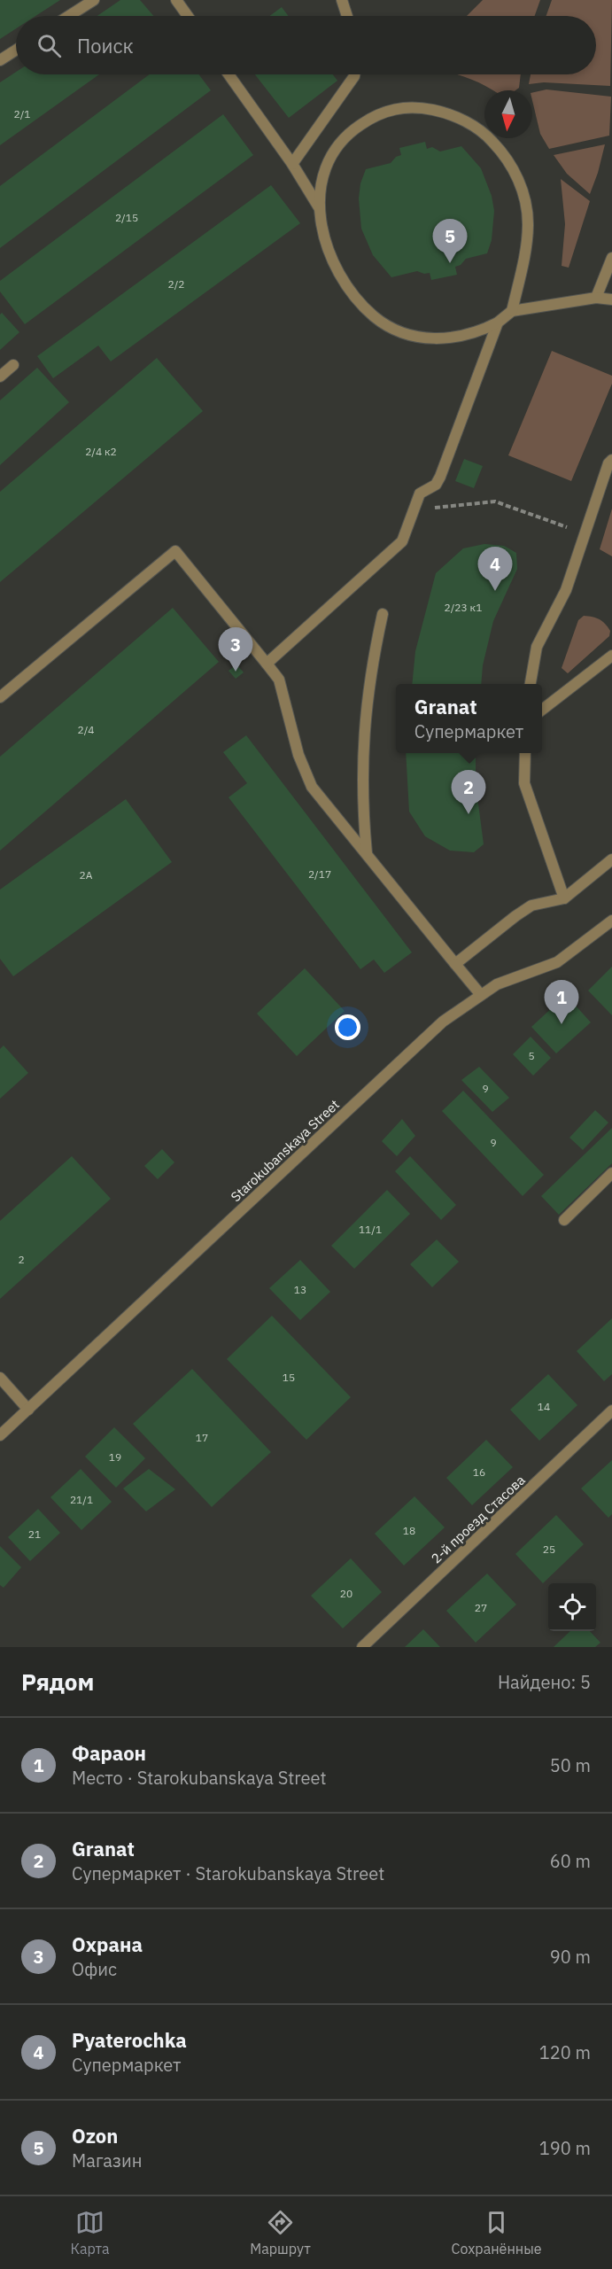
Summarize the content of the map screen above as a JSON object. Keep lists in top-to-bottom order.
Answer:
{
  "streets": {
    "street": ["Starokubanskaya Street", "2-й проезд Стасова"]
  },
  "house_numbers": [
    "2/1",
    "2/15",
    "2/2",
    "2/4 к2",
    "2/23 к1",
    "2/4",
    "2/17",
    "2А",
    "5",
    "9",
    "9",
    "11/1",
    "2",
    "13",
    "15",
    "14",
    "17",
    "19",
    "16",
    "21/1",
    "18",
    "21",
    "25",
    "20",
    "27"
  ],
  "north": "bottom",
  "page": {
    "search": "Поиск",
    "pins": [
      "5",
      "4",
      "3",
      "2",
      "1"
    ],
    "popup": ["Granat", "Супермаркет"],
    "heading": ["Рядом", "Найдено: 5"],
    "list": [
      {
        "mark": "1",
        "name": "Фараон",
        "note": "Место · Starokubanskaya Street",
        "value": "50 m"
      },
      {
        "mark": "2",
        "name": "Granat",
        "note": "Супермаркет · Starokubanskaya Street",
        "value": "60 m"
      },
      {
        "mark": "3",
        "name": "Охрана",
        "note": "Офис",
        "value": "90 m"
      },
      {
        "mark": "4",
        "name": "Pyaterochka",
        "note": "Супермаркет",
        "value": "120 m"
      },
      {
        "mark": "5",
        "name": "Ozon",
        "note": "Магазин",
        "value": "190 m"
      }
    ],
    "nav": ["Карта", "Маршрут", "Сохранённые"]
  }
}
